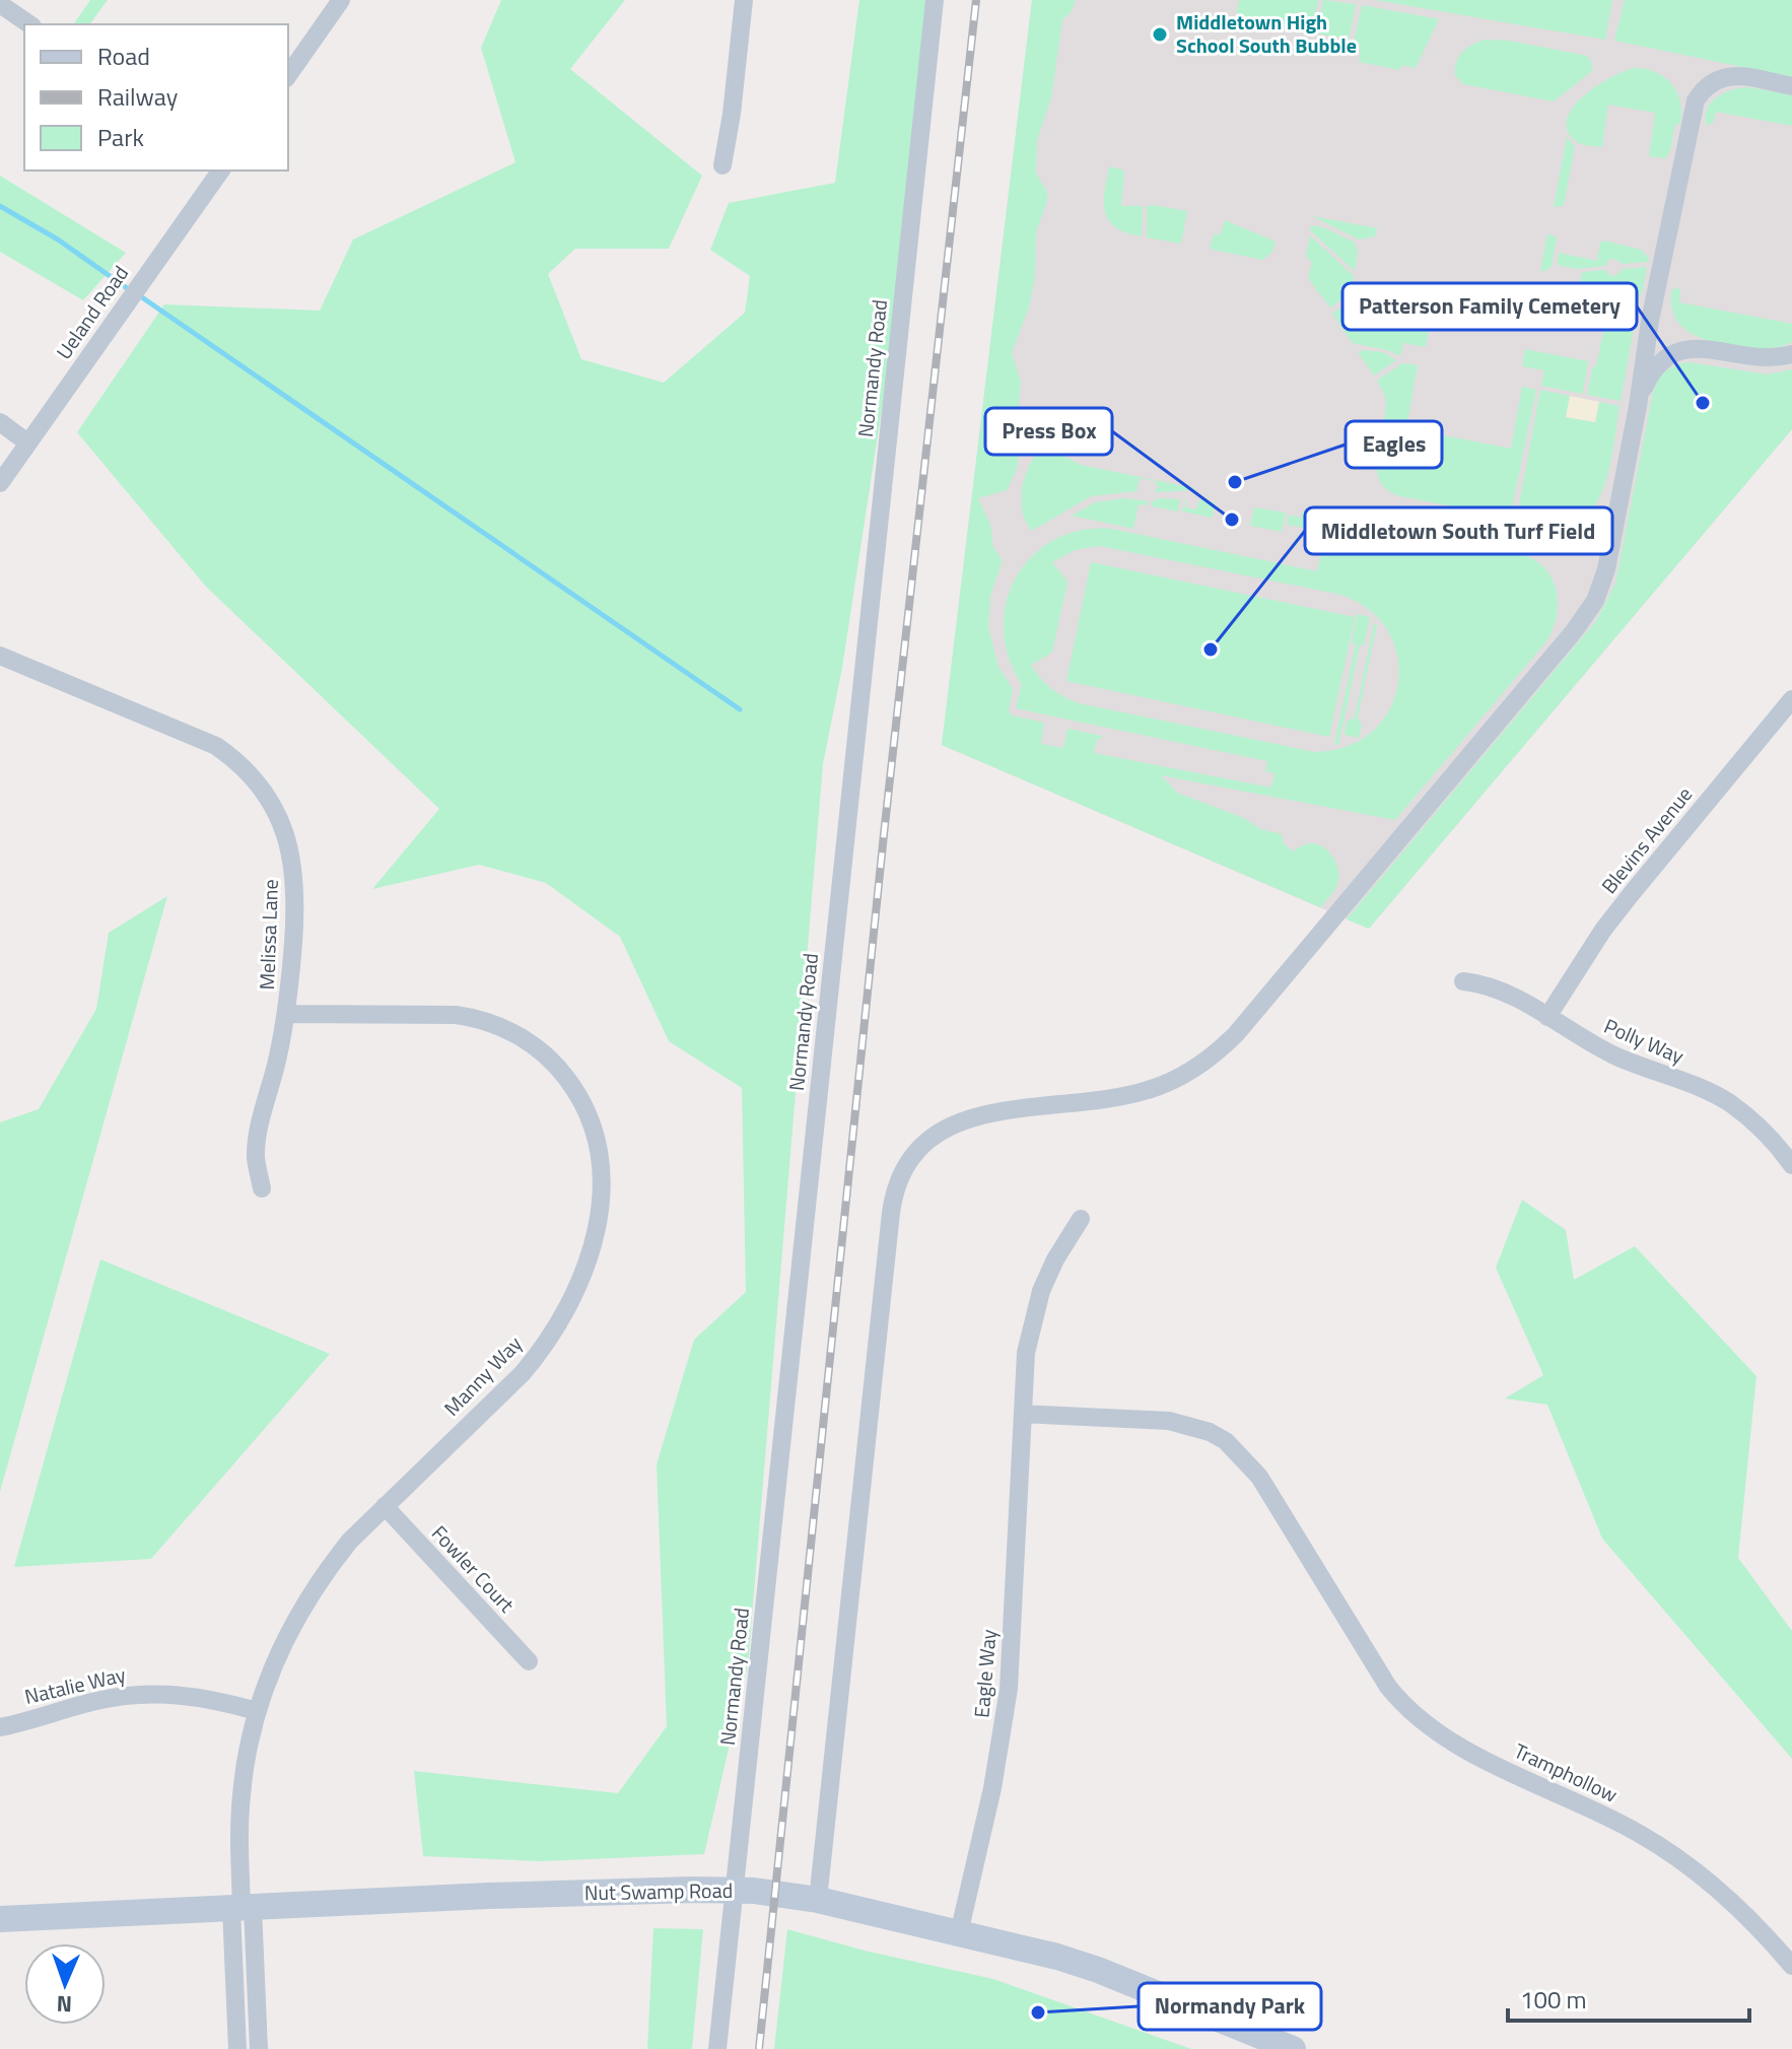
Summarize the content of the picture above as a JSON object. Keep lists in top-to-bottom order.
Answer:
{
  "streets": {
    "main road": ["Nut Swamp Road"],
    "street": [
      "Ueland Road",
      "Normandy Road",
      "Blevins Avenue",
      "Melissa Lane",
      "Polly Way",
      "Manny Way",
      "Fowler Court",
      "Eagle Way",
      "Natalie Way",
      "Tramphollow"
    ]
  },
  "crossings": [
    ["Normandy Road", "Nut Swamp Road"],
    ["Blevins Avenue", "Polly Way"],
    ["Melissa Lane", "Manny Way"],
    ["Manny Way", "Fowler Court"],
    ["Manny Way", "Natalie Way"],
    ["Manny Way", "Nut Swamp Road"],
    ["Eagle Way", "Tramphollow"],
    ["Eagle Way", "Nut Swamp Road"]
  ],
  "places": [
    "Middletown High School South Bubble",
    "Patterson Family Cemetery",
    "Eagles",
    "Press Box",
    "Middletown South Turf Field",
    "Normandy Park"
  ],
  "legend": ["Road", "Railway", "Park"],
  "scale_bar": "100 m",
  "north": "bottom"
}
